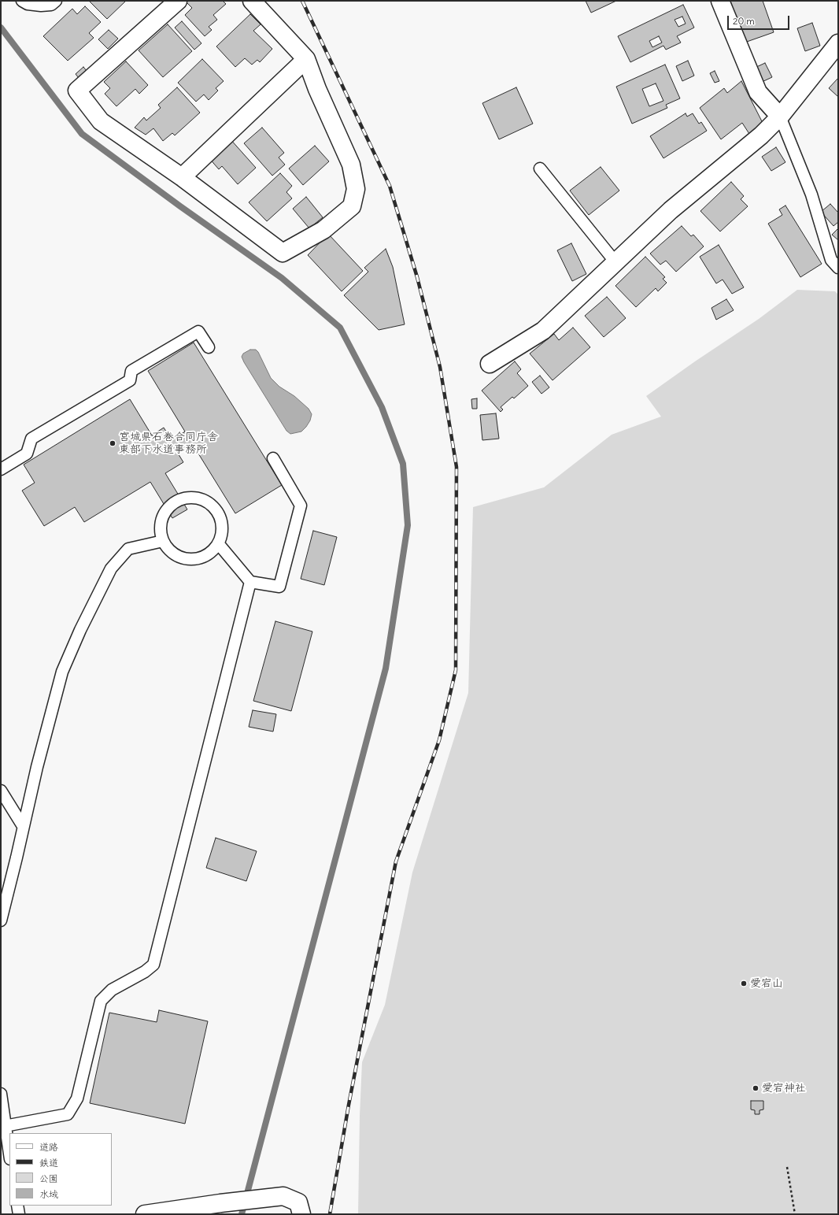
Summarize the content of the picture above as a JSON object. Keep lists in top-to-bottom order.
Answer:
{
  "places": ["宮城県石巻合同庁舎 東部下水道事務所", "愛宕山", "愛宕神社"],
  "legend": [
    "道路",
    "鉄道",
    "公園",
    "水域"
  ],
  "scale_bar": "20 m"
}
